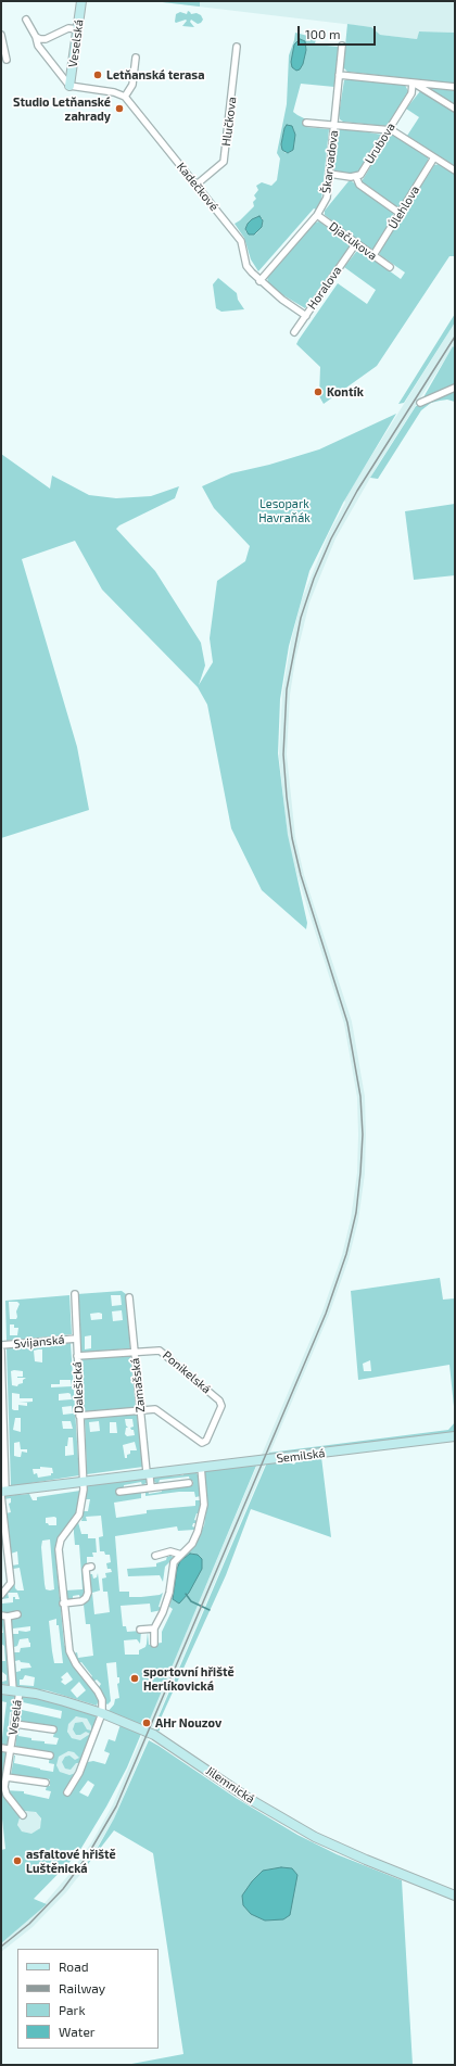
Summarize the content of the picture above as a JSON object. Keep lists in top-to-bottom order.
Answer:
{
  "streets": {
    "street": [
      "Veselská",
      "Hlučkova",
      "Urubova",
      "Škarvadova",
      "Kadečkové",
      "Úlehlova",
      "Djačukova",
      "Horalova",
      "Svijanská",
      "Ponikelská",
      "Zamašská",
      "Dalešická",
      "Semilská",
      "Veselá",
      "Jilemnická"
    ]
  },
  "crossings": [
    ["Hlučkova", "Kadečkové"],
    ["Škarvadova", "Kadečkové"],
    ["Škarvadova", "Djačukova"],
    ["Kadečkové", "Horalova"],
    ["Úlehlova", "Djačukova"],
    ["Djačukova", "Horalova"],
    ["Svijanská", "Dalešická"],
    ["Ponikelská", "Zamašská"],
    ["Zamašská", "Semilská"],
    ["Dalešická", "Semilská"],
    ["Dalešická", "Jilemnická"],
    ["Veselá", "Jilemnická"]
  ],
  "parks": ["Lesopark Havraňák"],
  "places": [
    "Letňanská terasa",
    "Studio Letňanské zahrady",
    "Kontík",
    "sportovní hřiště Herlíkovická",
    "AHr Nouzov",
    "asfaltové hřiště Luštěnická"
  ],
  "legend": [
    "Road",
    "Railway",
    "Park",
    "Water"
  ],
  "scale_bar": "100 m"
}
